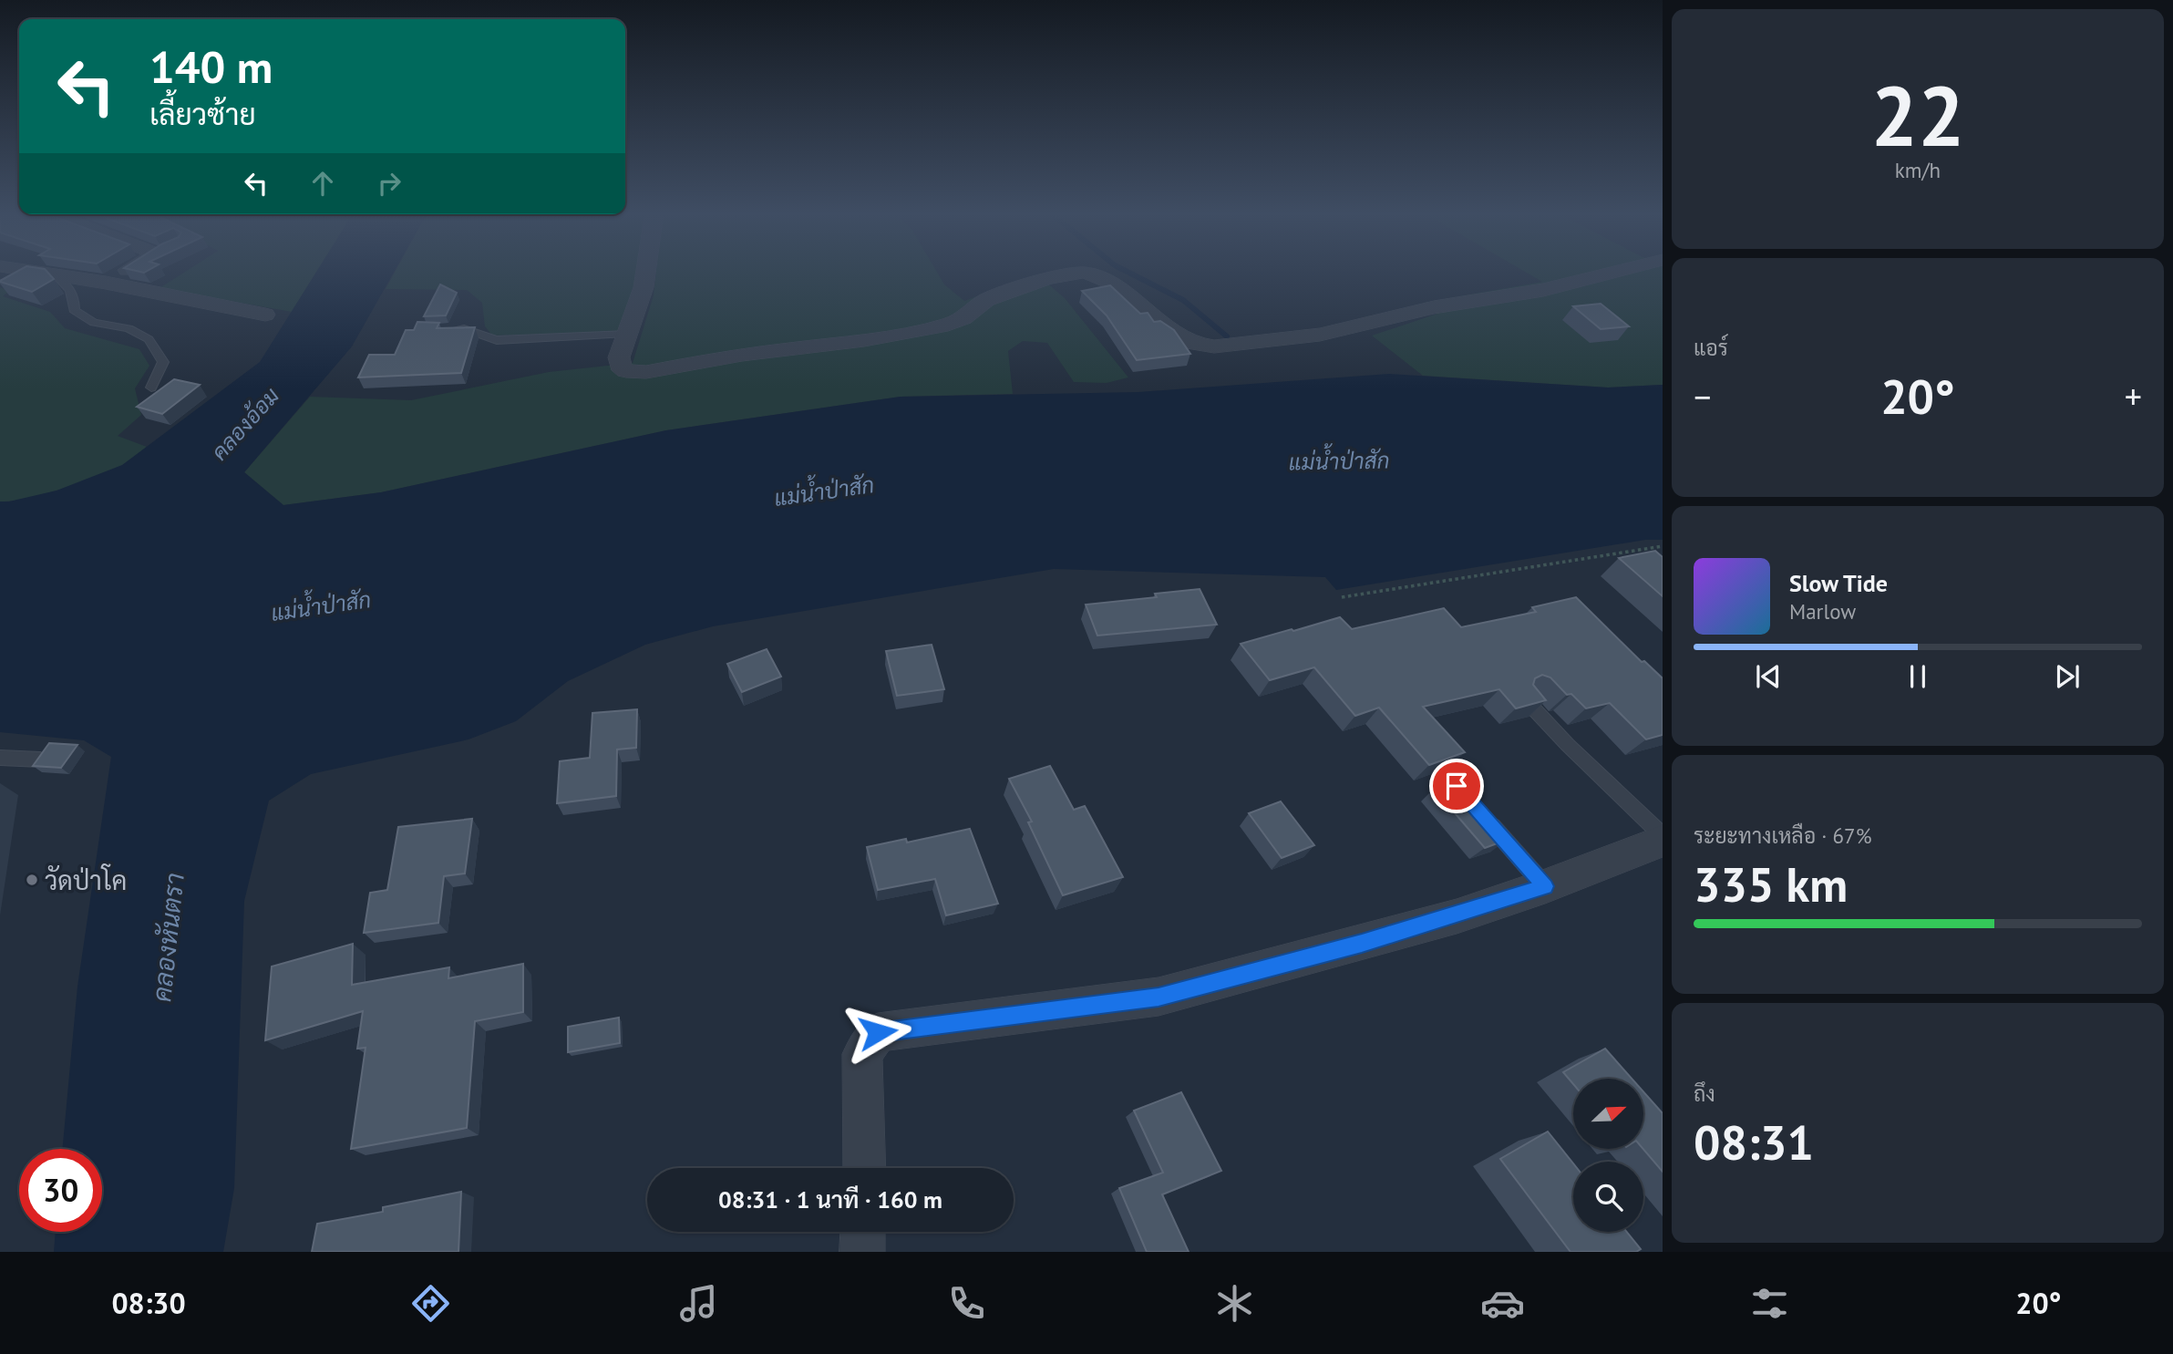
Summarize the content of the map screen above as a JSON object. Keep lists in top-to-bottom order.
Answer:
{
  "water": ["คลองอ้อม", "แม่น้ำป่าสัก", "คลองหันตรา"],
  "places": ["วัดป่าโค"],
  "north": "top right",
  "page": {
    "tile": [
      ["22", "km/h"],
      "แอร์",
      ["ระยะทางเหลือ · 67%", "335 km"],
      ["ถึง", "08:31"]
    ],
    "turn": ["140 m", "เลี้ยวซ้าย"],
    "heat": ["−", "20°", "+"],
    "song": ["Slow Tide", "Marlow"],
    "limit": "30",
    "trip": "08:31 · 1 นาที · 160 m",
    "tabs": ["08:30", "20°"]
  }
}
